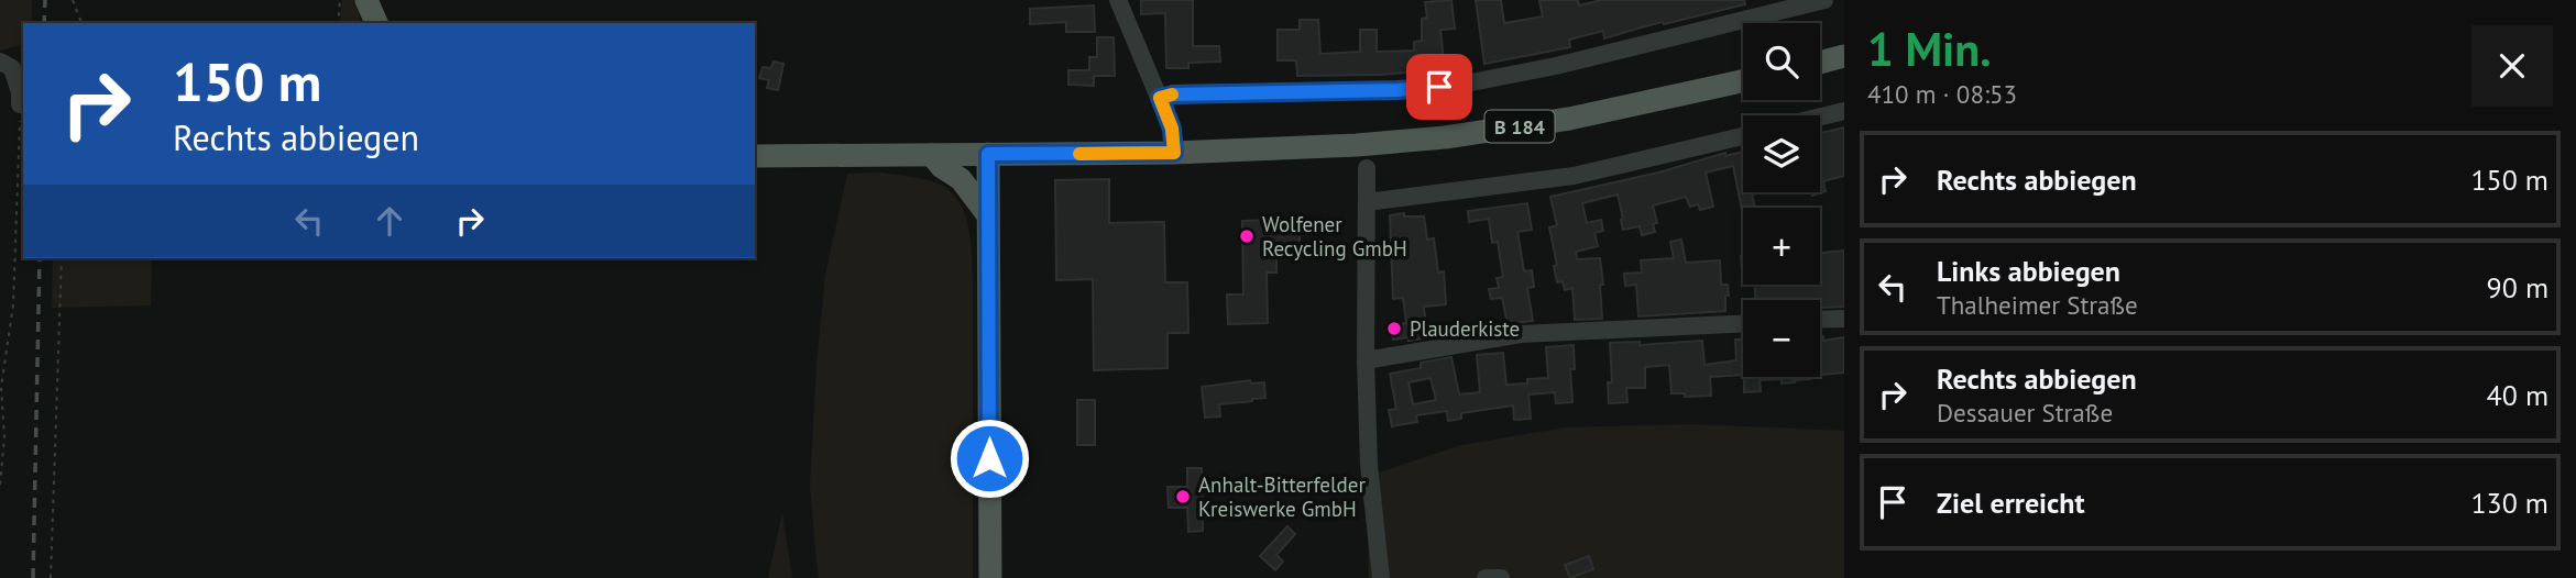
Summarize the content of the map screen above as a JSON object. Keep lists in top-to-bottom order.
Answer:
{
  "streets": {
    "main road": ["B 184"]
  },
  "places": ["Wolfener Recycling GmbH", "Plauderkiste", "Anhalt-Bitterfelder Kreiswerke GmbH"],
  "page": {
    "heading": ["1 Min.", "410 m · 08:53"],
    "map_buttons": ["+", "−"],
    "turn": ["150 m", "Rechts abbiegen"],
    "list": [
      {
        "name": "Rechts abbiegen",
        "value": "150 m"
      },
      {
        "name": "Links abbiegen",
        "note": "Thalheimer Straße",
        "value": "90 m"
      },
      {
        "name": "Rechts abbiegen",
        "note": "Dessauer Straße",
        "value": "40 m"
      },
      {
        "name": "Ziel erreicht",
        "value": "130 m"
      }
    ]
  }
}
